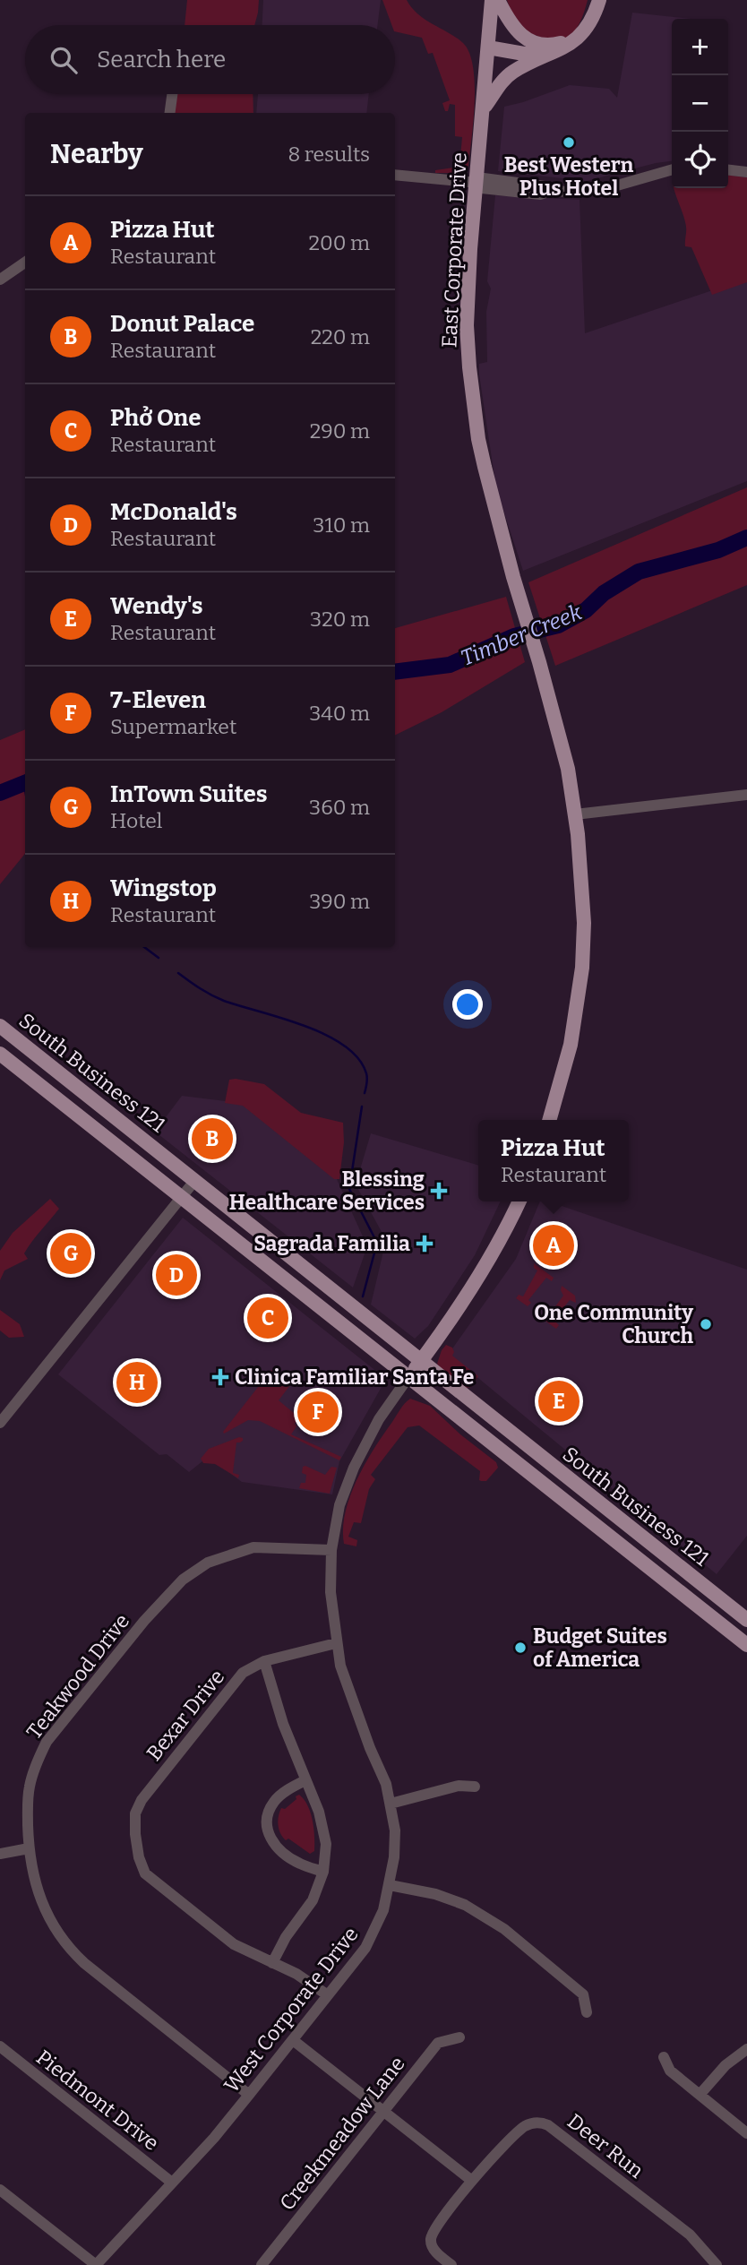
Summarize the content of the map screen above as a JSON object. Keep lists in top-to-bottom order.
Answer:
{
  "streets": {
    "main road": ["East Corporate Drive", "South Business 121"],
    "street": [
      "Teakwood Drive",
      "Bexar Drive",
      "West Corporate Drive",
      "Piedmont Drive",
      "Creekmeadow Lane",
      "Deer Run"
    ]
  },
  "crossings": [
    ["South Business 121", "West Corporate Drive"],
    ["Teakwood Drive", "West Corporate Drive"],
    ["Bexar Drive", "West Corporate Drive"],
    ["West Corporate Drive", "Piedmont Drive"]
  ],
  "water": ["Timber Creek"],
  "places": {
    "other": ["Best Western Plus Hotel", "One Community Church", "Budget Suites of America"],
    "health": ["Blessing Healthcare Services", "Sagrada Familia", "Clinica Familiar Santa Fe"]
  },
  "page": {
    "map_buttons": ["+", "−"],
    "search": "Search here",
    "heading": ["Nearby", "8 results"],
    "list": [
      {
        "mark": "A",
        "name": "Pizza Hut",
        "note": "Restaurant",
        "value": "200 m"
      },
      {
        "mark": "B",
        "name": "Donut Palace",
        "note": "Restaurant",
        "value": "220 m"
      },
      {
        "mark": "C",
        "name": "Phở One",
        "note": "Restaurant",
        "value": "290 m"
      },
      {
        "mark": "D",
        "name": "McDonald's",
        "note": "Restaurant",
        "value": "310 m"
      },
      {
        "mark": "E",
        "name": "Wendy's",
        "note": "Restaurant",
        "value": "320 m"
      },
      {
        "mark": "F",
        "name": "7-Eleven",
        "note": "Supermarket",
        "value": "340 m"
      },
      {
        "mark": "G",
        "name": "InTown Suites",
        "note": "Hotel",
        "value": "360 m"
      },
      {
        "mark": "H",
        "name": "Wingstop",
        "note": "Restaurant",
        "value": "390 m"
      }
    ],
    "pins": [
      "B",
      "A",
      "G",
      "D",
      "C",
      "H",
      "E",
      "F"
    ],
    "popup": ["Pizza Hut", "Restaurant"]
  }
}
